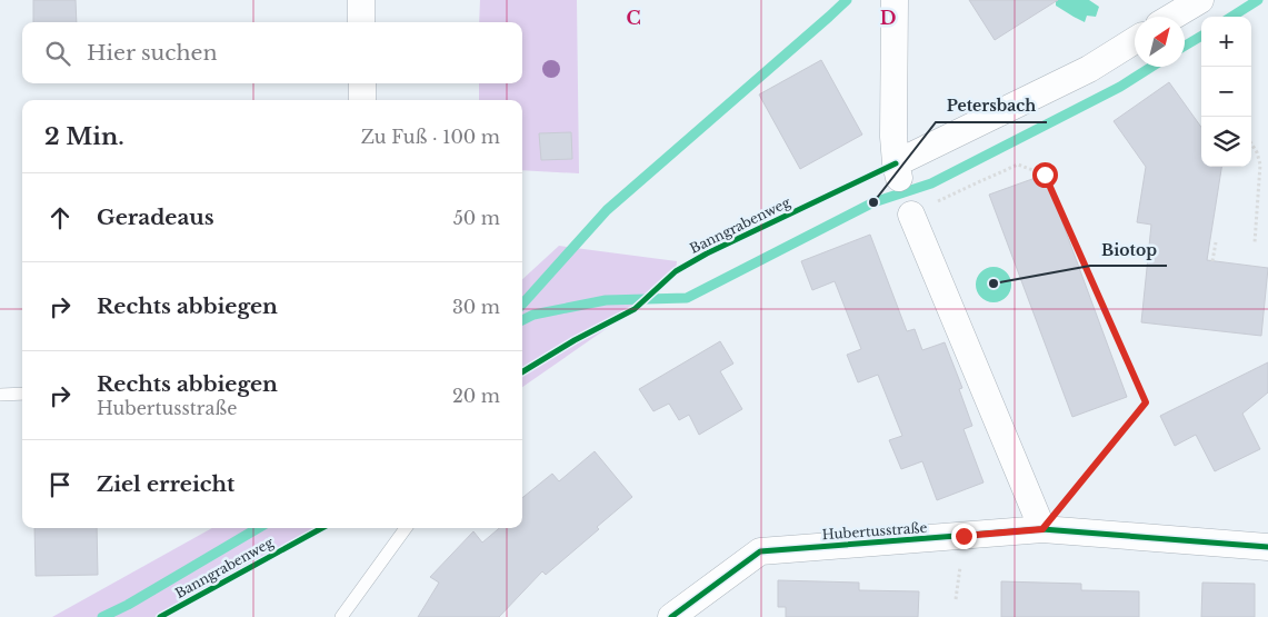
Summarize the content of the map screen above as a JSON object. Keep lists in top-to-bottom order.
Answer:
{
  "streets": {
    "street": ["Hubertusstraße"],
    "cycle path": ["Banngrabenweg"]
  },
  "places": ["Petersbach", "Biotop"],
  "north": "top right",
  "page": {
    "map_buttons": ["+", "−"],
    "search": "Hier suchen",
    "heading": ["2 Min.", "Zu Fuß · 100 m"],
    "list": [
      ["Geradeaus", "50 m"],
      ["Rechts abbiegen", "30 m"],
      ["Rechts abbiegen", "Hubertusstraße", "20 m"],
      "Ziel erreicht"
    ]
  },
  "grid": {
    "columns": ["C", "D"]
  }
}
